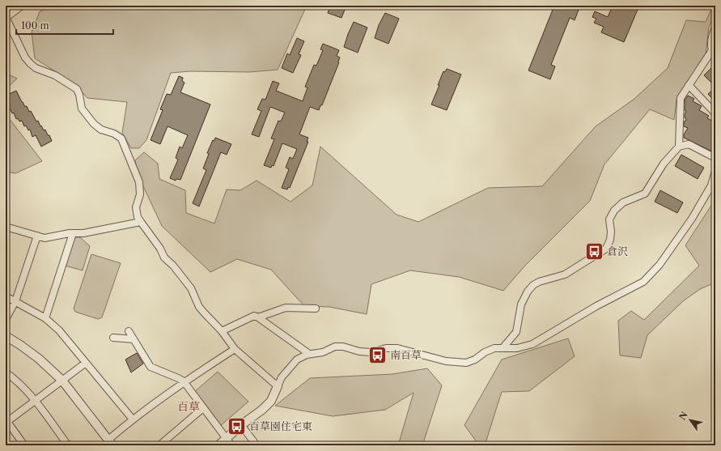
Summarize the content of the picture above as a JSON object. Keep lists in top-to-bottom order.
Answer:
{
  "districts": ["百草"],
  "places": {
    "bus stop": ["倉沢", "南百草", "百草園住宅東"]
  },
  "scale_bar": "100 m",
  "north": "top left"
}
